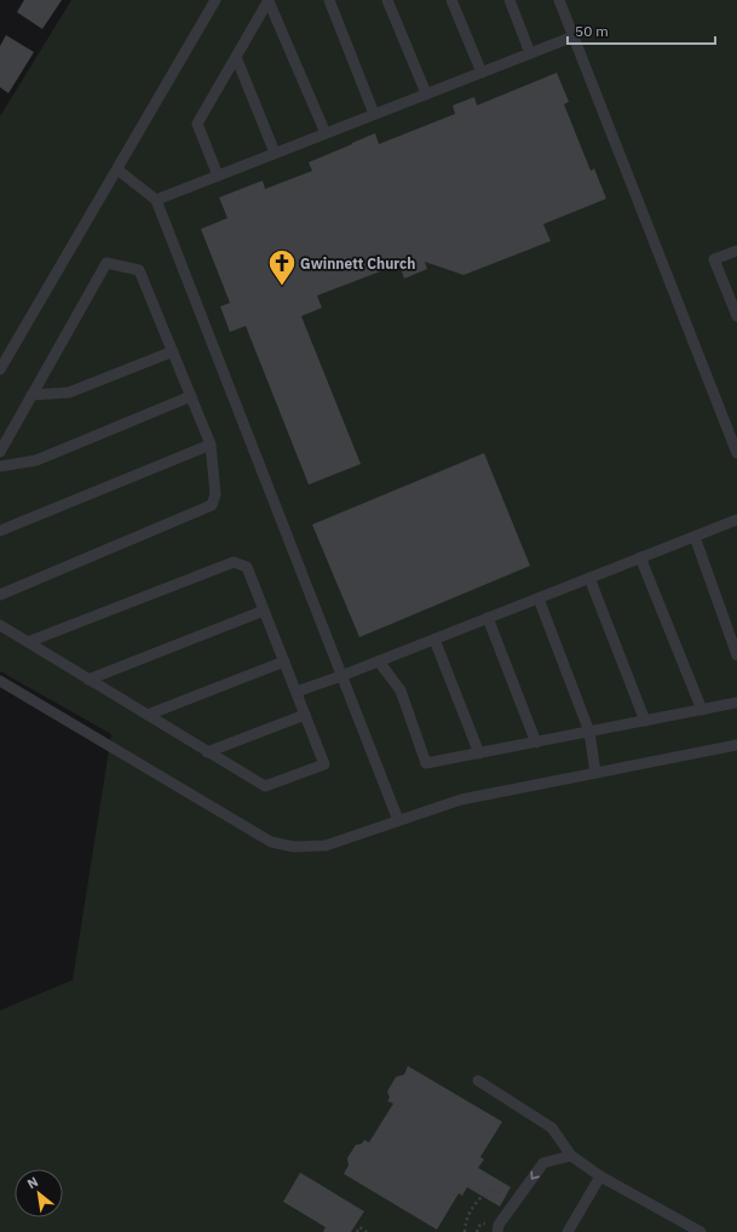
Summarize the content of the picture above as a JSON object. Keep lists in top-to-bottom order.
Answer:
{
  "places": {
    "church": ["Gwinnett Church"]
  },
  "scale_bar": "50 m",
  "north": "top left"
}
